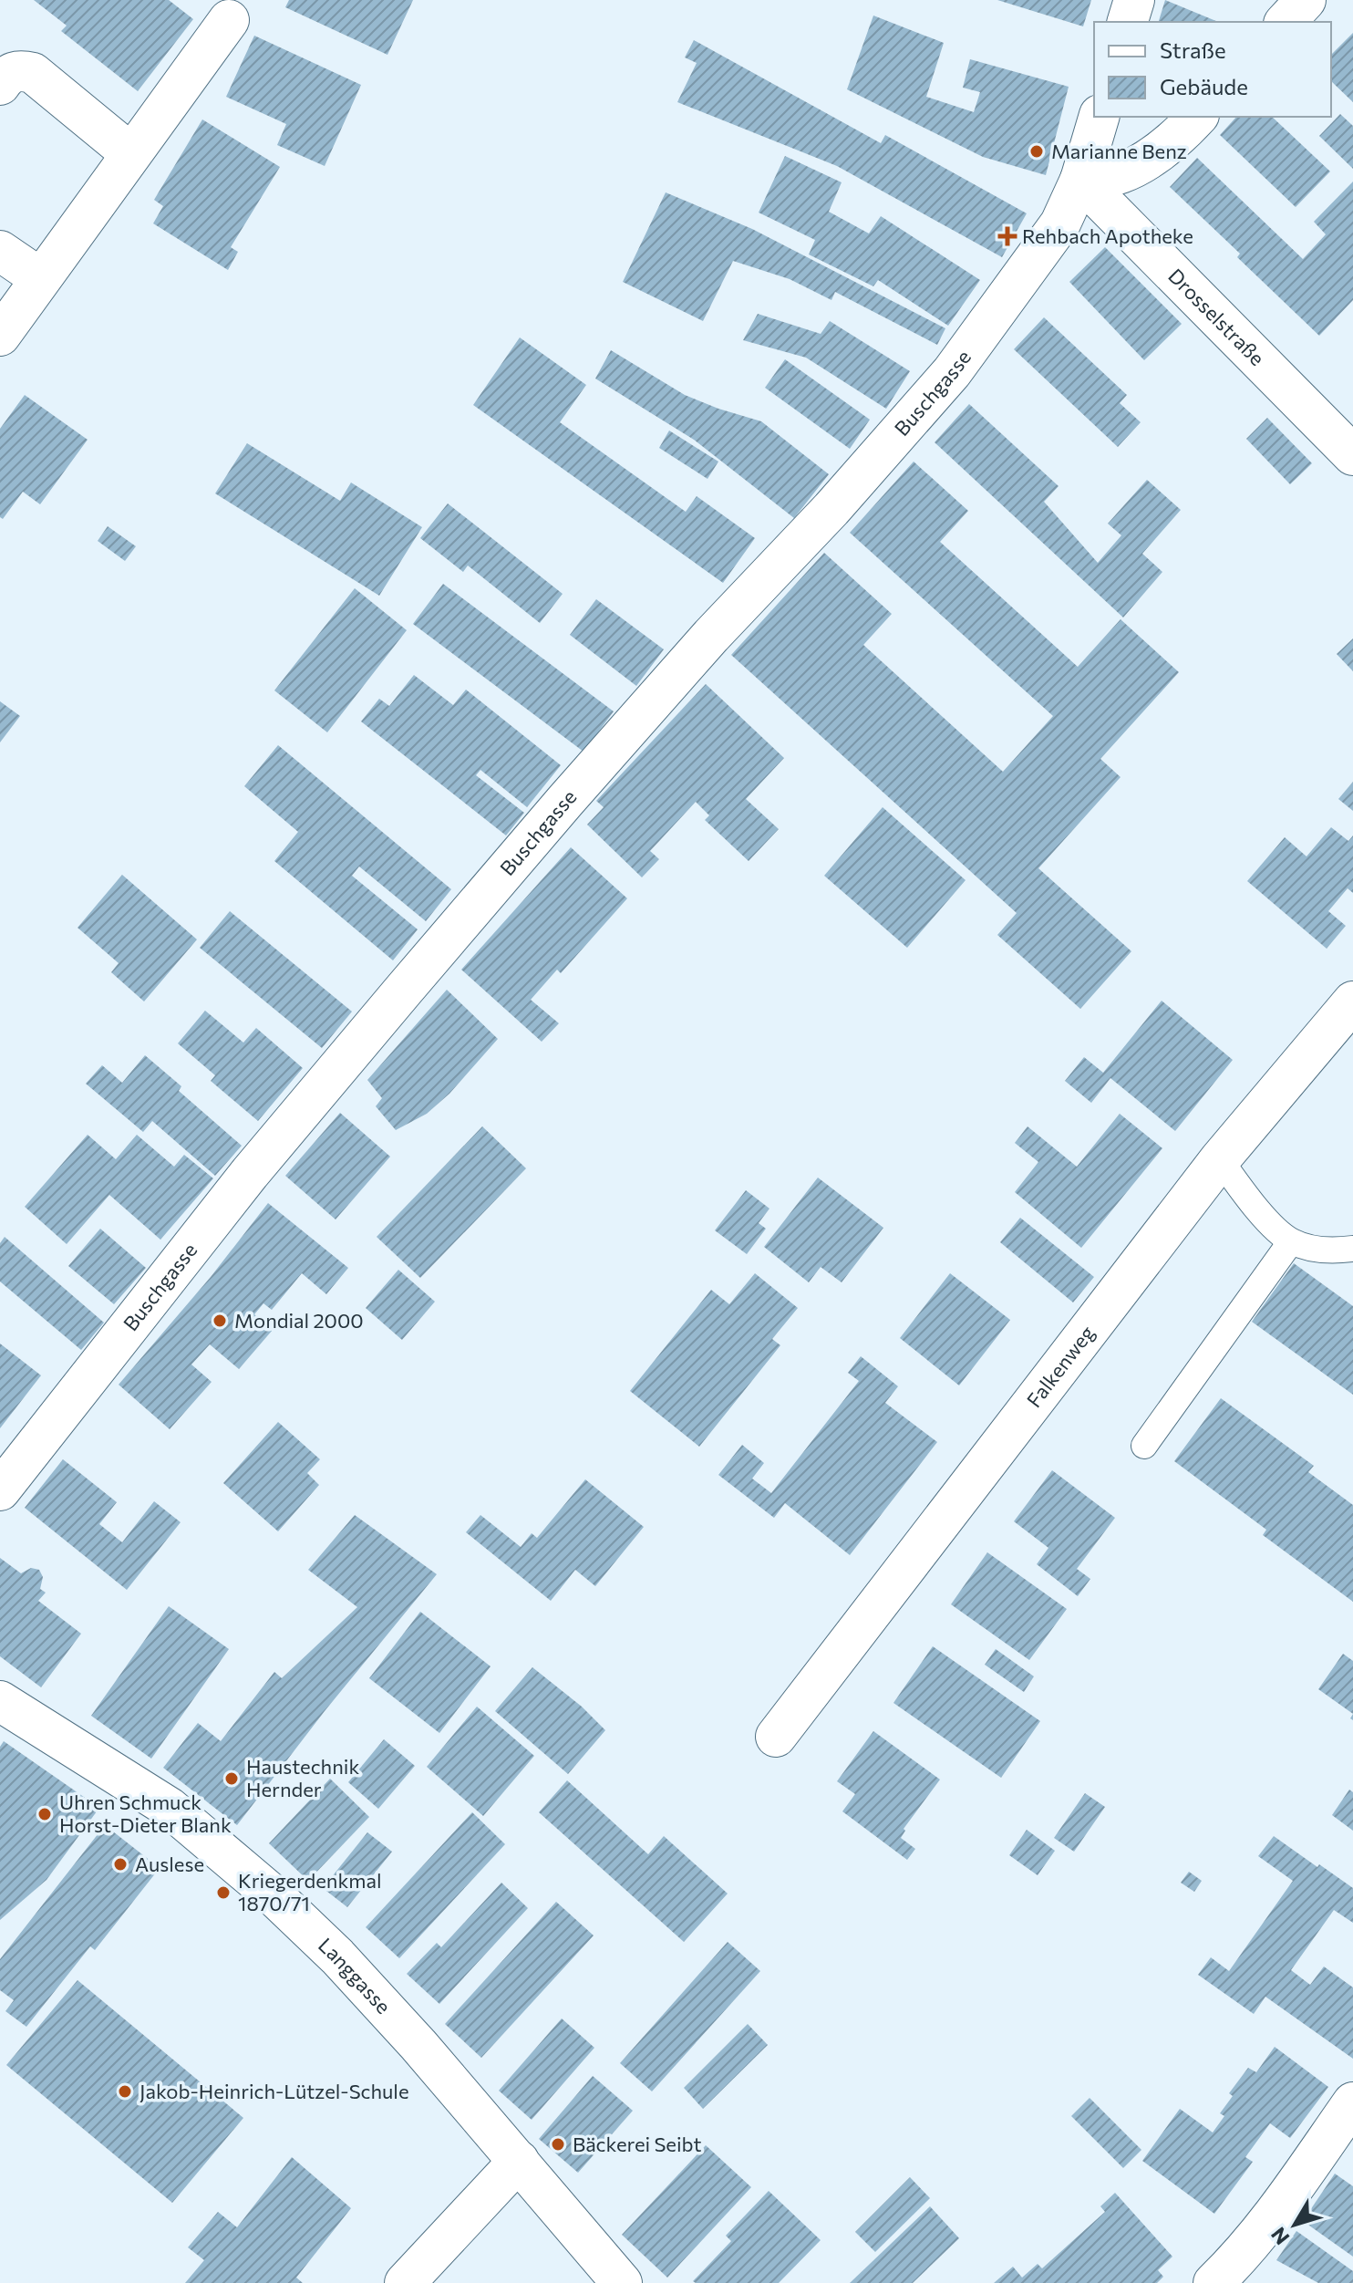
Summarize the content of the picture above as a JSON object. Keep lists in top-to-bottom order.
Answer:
{
  "streets": {
    "street": [
      "Drosselstraße",
      "Buschgasse",
      "Falkenweg",
      "Langgasse"
    ]
  },
  "crossings": [
    ["Drosselstraße", "Buschgasse"]
  ],
  "places": {
    "other": [
      "Marianne Benz",
      "Mondial 2000",
      "Haustechnik Hernder",
      "Uhren Schmuck Horst-Dieter Blank",
      "Auslese",
      "Kriegerdenkmal 1870/71",
      "Jakob-Heinrich-Lützel-Schule",
      "Bäckerei Seibt"
    ],
    "health": ["Rehbach Apotheke"]
  },
  "legend": ["Straße", "Gebäude"],
  "north": "bottom left"
}
